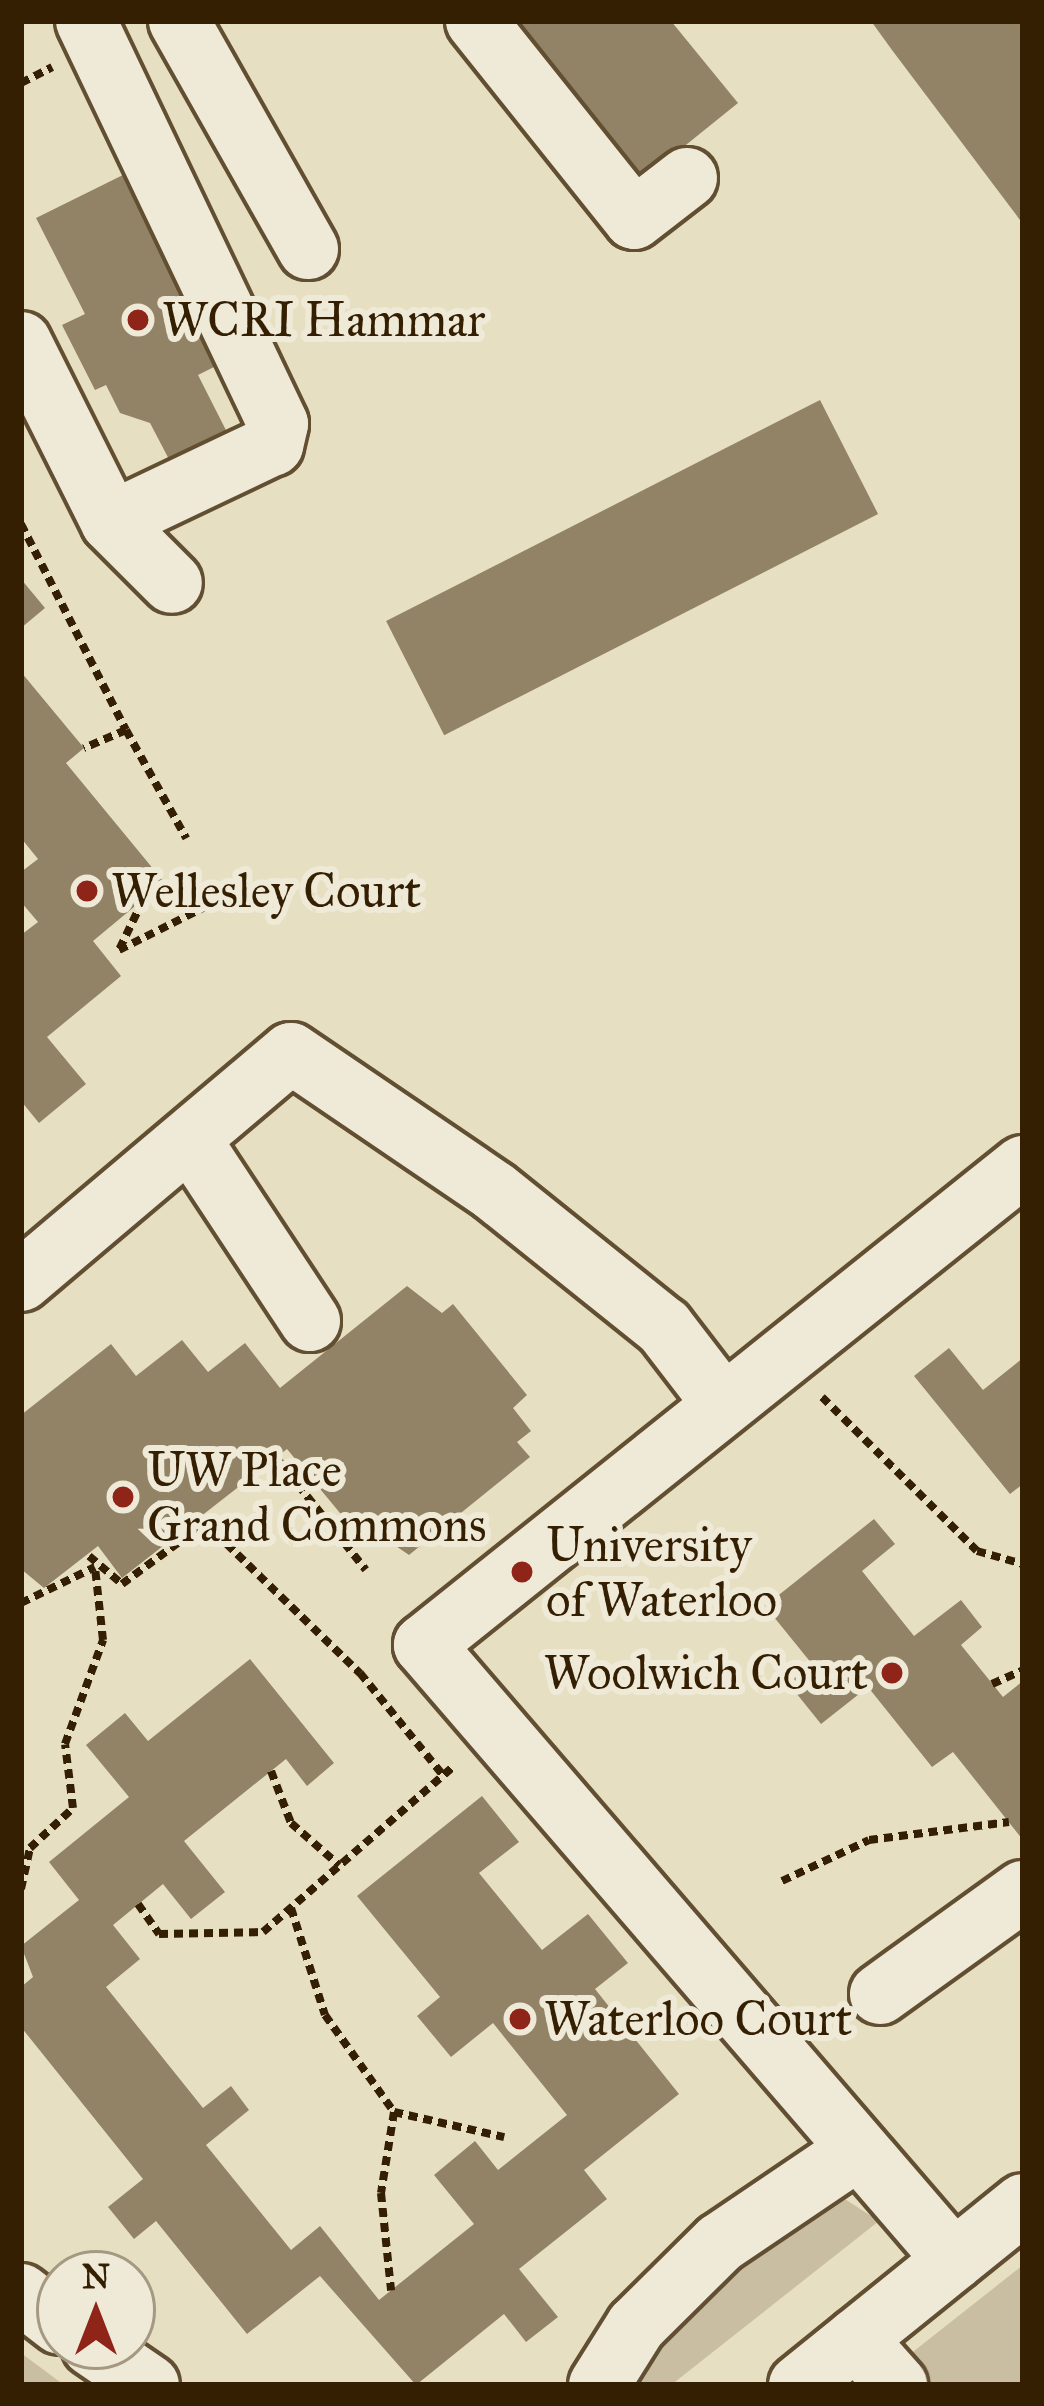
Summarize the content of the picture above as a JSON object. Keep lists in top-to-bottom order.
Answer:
{
  "places": [
    "WCRI Hammar",
    "Wellesley Court",
    "UW Place Grand Commons",
    "University of Waterloo",
    "Woolwich Court",
    "Waterloo Court"
  ],
  "north": "top"
}
